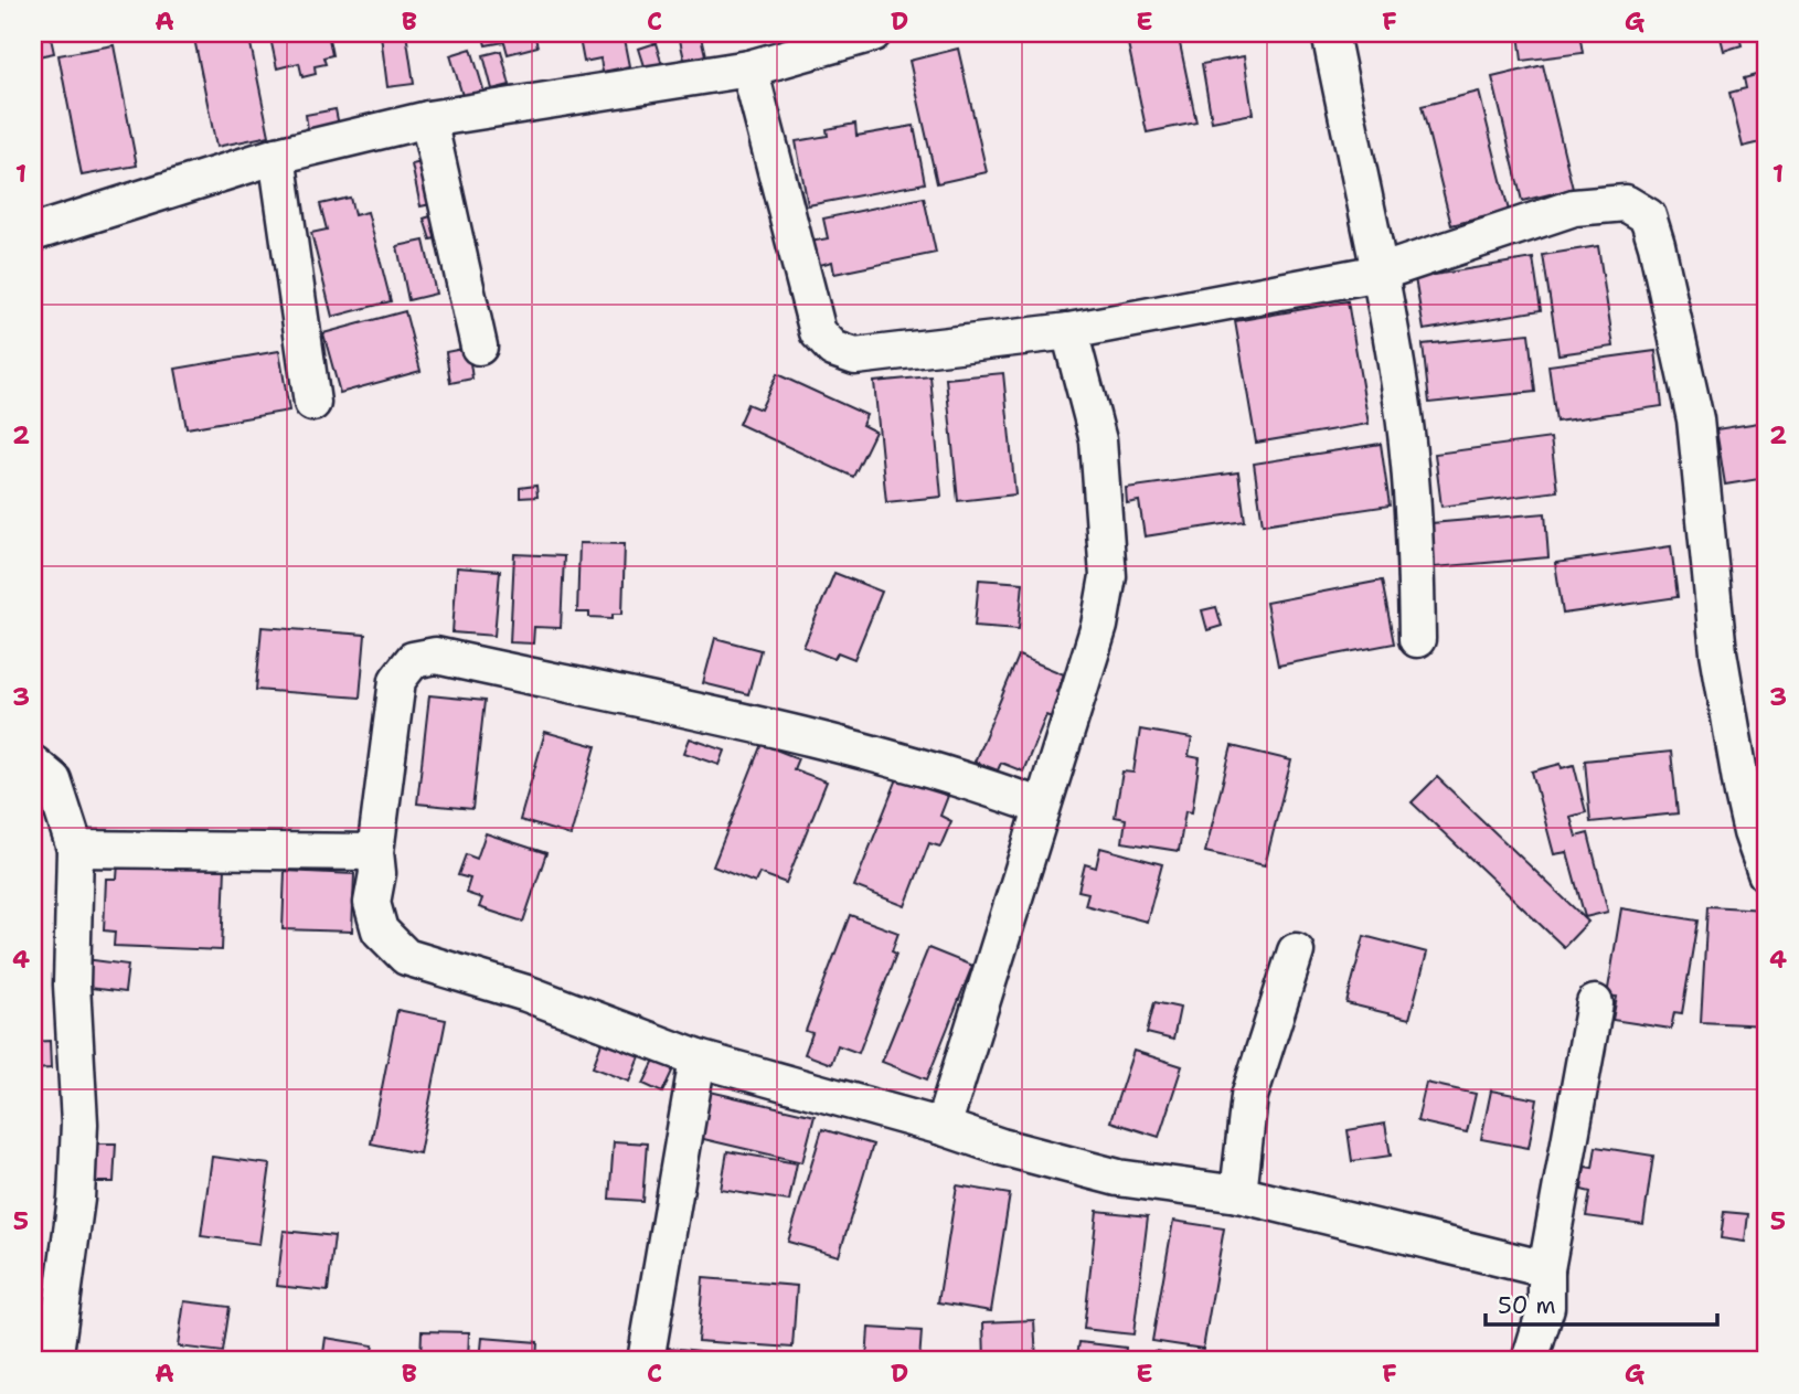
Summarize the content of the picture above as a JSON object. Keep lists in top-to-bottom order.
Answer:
{
  "scale_bar": "50 m",
  "grid": {
    "columns": [
      "A",
      "B",
      "C",
      "D",
      "E",
      "F",
      "G"
    ],
    "rows": [
      "1",
      "2",
      "3",
      "4",
      "5"
    ]
  }
}
